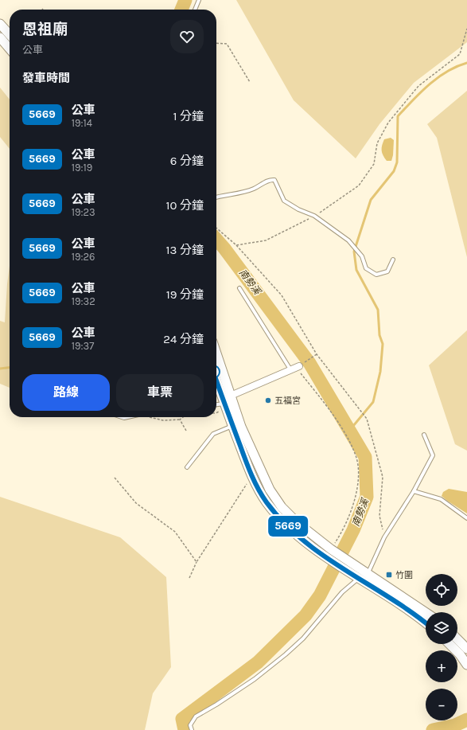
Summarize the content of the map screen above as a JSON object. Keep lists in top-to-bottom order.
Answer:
{
  "water": ["南勢溪"],
  "places": {
    "other": ["五福宮"],
    "transit": ["竹圍"]
  },
  "lines": ["bus line 5669"],
  "page": {
    "on_map": "5669",
    "heading": [
      ["恩祖廟", "公車"],
      "發車時間"
    ],
    "list": [
      {
        "mark": "5669",
        "name": "公車",
        "note": "19:14",
        "value": "1 分鐘"
      },
      {
        "mark": "5669",
        "name": "公車",
        "note": "19:19",
        "value": "6 分鐘"
      },
      {
        "mark": "5669",
        "name": "公車",
        "note": "19:23",
        "value": "10 分鐘"
      },
      {
        "mark": "5669",
        "name": "公車",
        "note": "19:26",
        "value": "13 分鐘"
      },
      {
        "mark": "5669",
        "name": "公車",
        "note": "19:32",
        "value": "19 分鐘"
      },
      {
        "mark": "5669",
        "name": "公車",
        "note": "19:37",
        "value": "24 分鐘"
      }
    ],
    "buttons": ["路線", "車票"],
    "map_buttons": ["+", "−"]
  }
}
